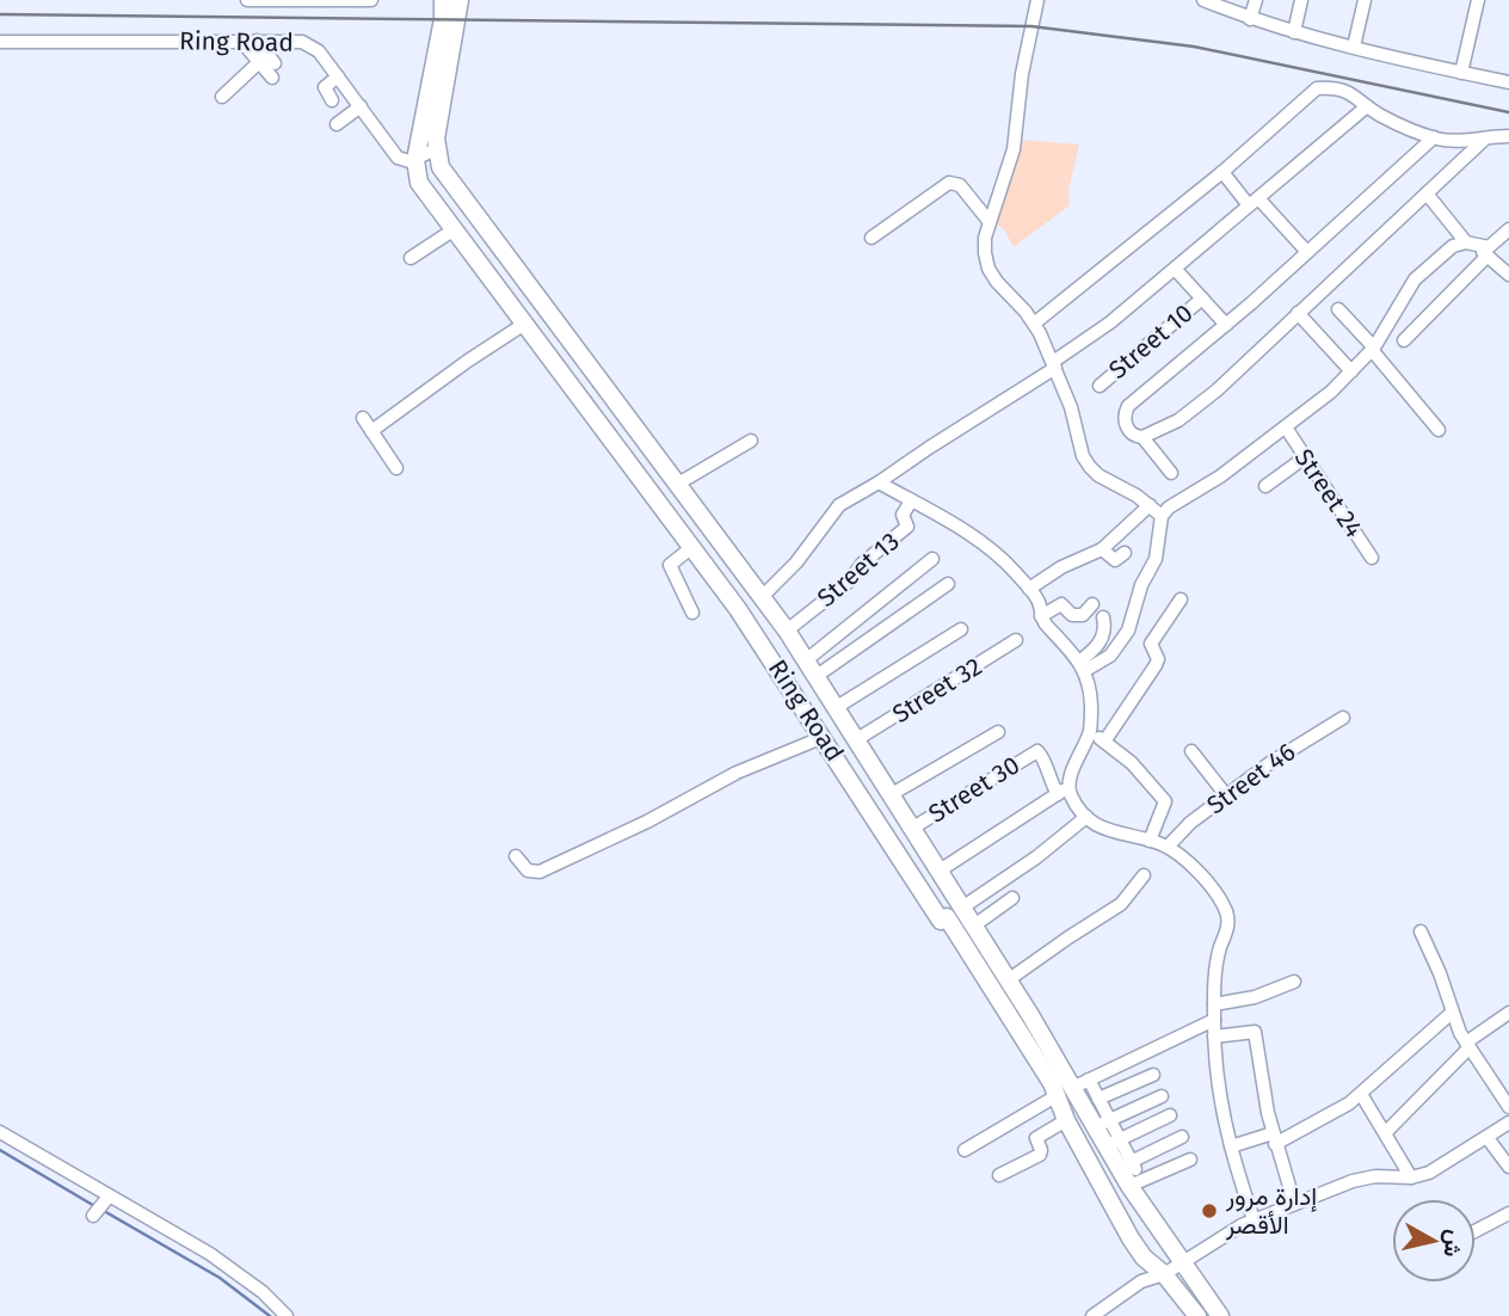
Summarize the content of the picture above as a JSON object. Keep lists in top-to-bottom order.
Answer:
{
  "streets": {
    "main road": ["Ring Road"],
    "street": [
      "Street 10",
      "Street 24",
      "Street 13",
      "Street 32",
      "Street 46",
      "Street 30"
    ]
  },
  "crossings": [
    ["Ring Road", "Street 13"],
    ["Ring Road", "Street 32"],
    ["Ring Road", "Street 30"]
  ],
  "places": ["إدارة مرور الأقصر"],
  "north": "right"
}
